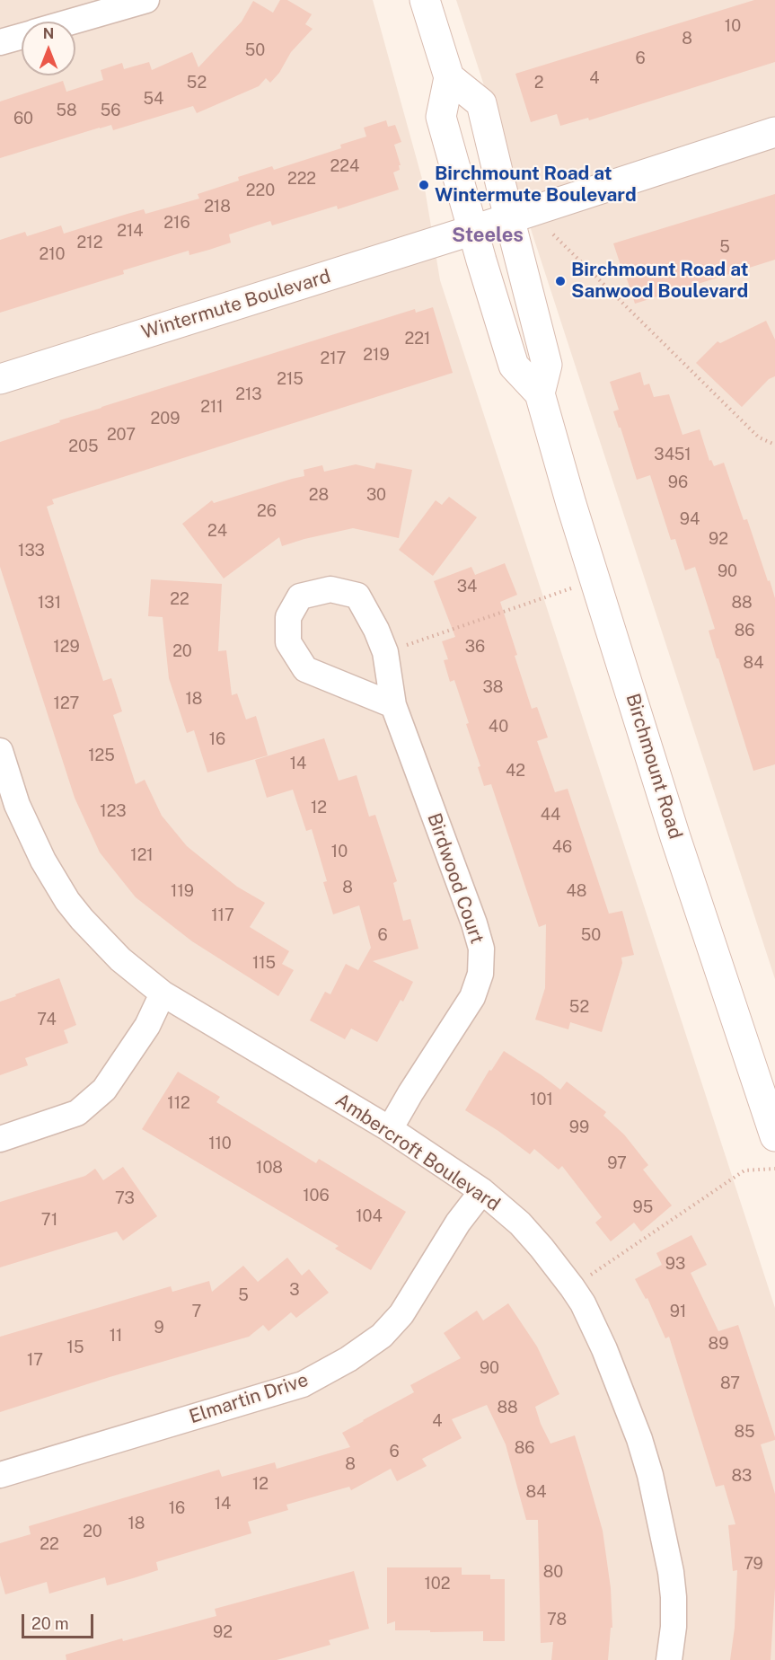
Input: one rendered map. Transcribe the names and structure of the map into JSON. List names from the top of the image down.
{
  "streets": {
    "main road": ["Wintermute Boulevard", "Birchmount Road"],
    "street": ["Birdwood Court", "Ambercroft Boulevard", "Elmartin Drive"]
  },
  "crossings": [
    ["Wintermute Boulevard", "Birchmount Road"],
    ["Birdwood Court", "Ambercroft Boulevard"],
    ["Ambercroft Boulevard", "Elmartin Drive"]
  ],
  "districts": ["Steeles"],
  "places": ["Birchmount Road at Wintermute Boulevard", "Birchmount Road at Sanwood Boulevard"],
  "house_numbers": [
    "10",
    "8",
    "50",
    "6",
    "4",
    "52",
    "2",
    "54",
    "58",
    "56",
    "60",
    "224",
    "222",
    "220",
    "218",
    "216",
    "214",
    "212",
    "5",
    "210",
    "221",
    "219",
    "217",
    "215",
    "213",
    "211",
    "209",
    "207",
    "205",
    "3451",
    "96",
    "28",
    "30",
    "26",
    "94",
    "24",
    "92",
    "133",
    "90",
    "34",
    "22",
    "131",
    "88",
    "86",
    "129",
    "36",
    "20",
    "84",
    "38",
    "18",
    "127",
    "40",
    "16",
    "125",
    "14",
    "42",
    "12",
    "123",
    "44",
    "46",
    "10",
    "121",
    "8",
    "119",
    "48",
    "117",
    "6",
    "50",
    "115",
    "52",
    "74",
    "101",
    "112",
    "99",
    "110",
    "97",
    "108",
    "106",
    "73",
    "95",
    "104",
    "71",
    "93",
    "3",
    "5",
    "7",
    "91",
    "9",
    "11",
    "89",
    "15",
    "17",
    "90",
    "87",
    "88",
    "4",
    "85",
    "86",
    "6",
    "8",
    "83",
    "12",
    "84",
    "14",
    "16",
    "18",
    "20",
    "22",
    "79",
    "80",
    "102",
    "78",
    "92"
  ],
  "scale_bar": "20 m",
  "north": "top"
}
